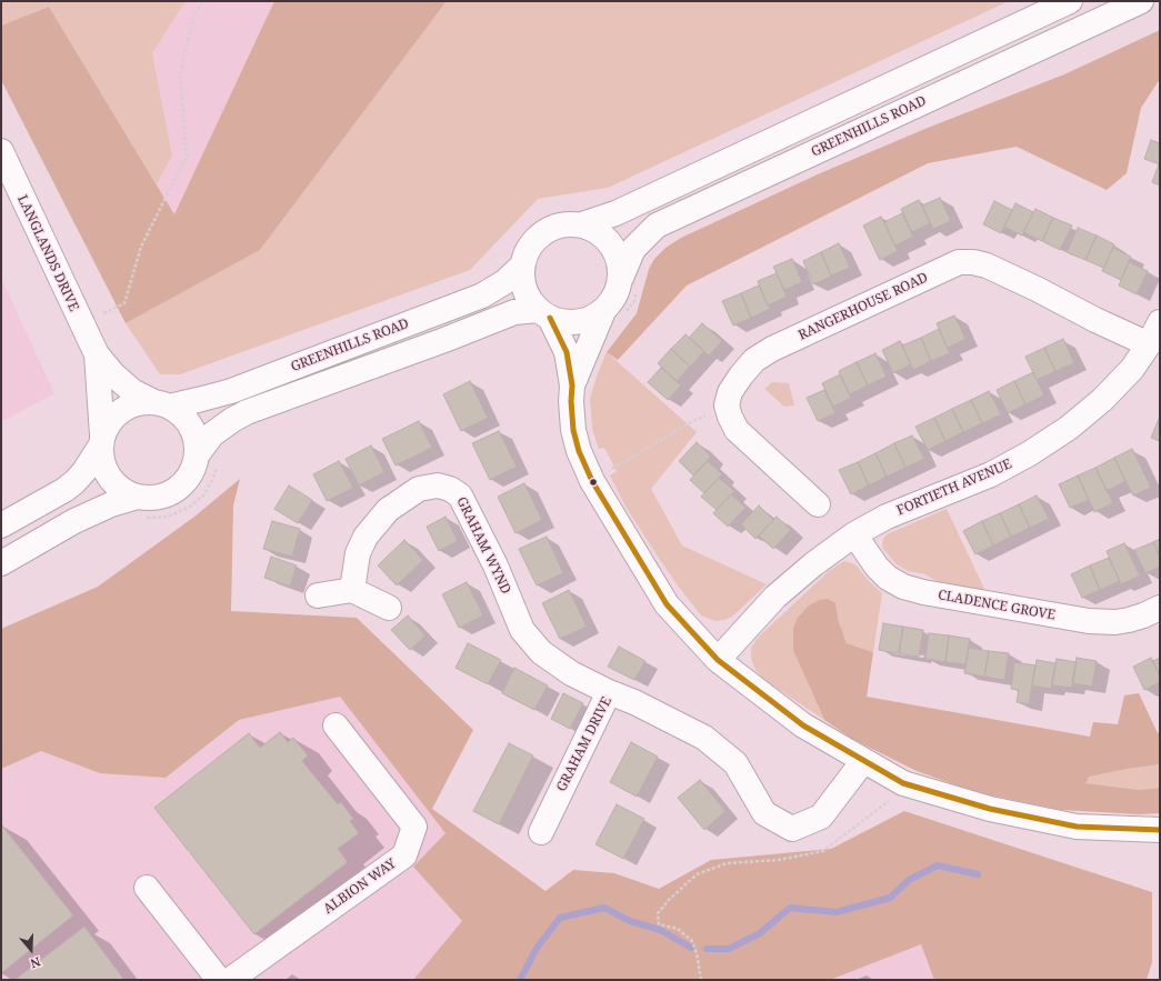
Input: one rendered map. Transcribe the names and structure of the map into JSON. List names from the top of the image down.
{
  "streets": {
    "street": [
      "GREENHILLS ROAD",
      "LANGLANDS DRIVE",
      "RANGERHOUSE ROAD",
      "FORTIETH AVENUE",
      "GRAHAM WYND",
      "CLADENCE GROVE",
      "GRAHAM DRIVE",
      "ALBION WAY"
    ]
  },
  "crossings": [
    ["GREENHILLS ROAD", "LANGLANDS DRIVE"],
    ["RANGERHOUSE ROAD", "FORTIETH AVENUE"],
    ["FORTIETH AVENUE", "CLADENCE GROVE"],
    ["GRAHAM WYND", "GRAHAM DRIVE"]
  ],
  "north": "bottom"
}
